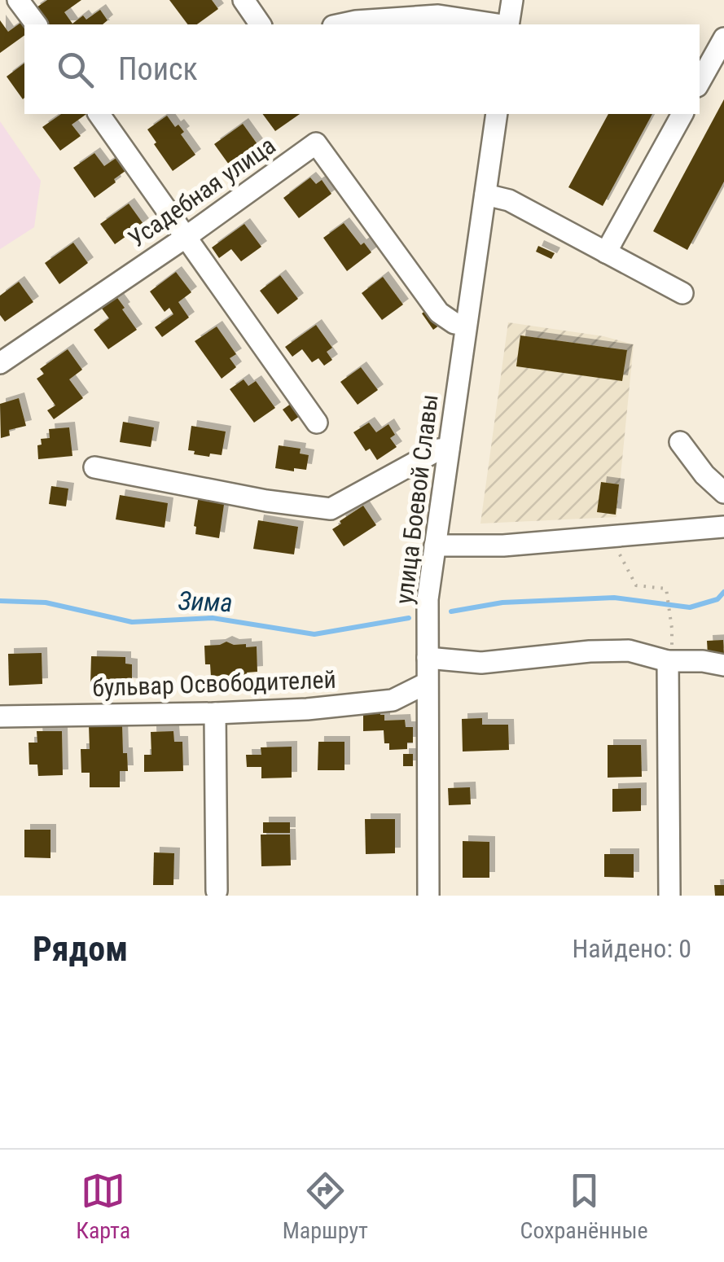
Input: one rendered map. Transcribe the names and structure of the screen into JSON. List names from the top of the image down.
{
  "streets": {
    "street": ["Усадебная улица", "улица Боевой Славы", "бульвар Освободителей"]
  },
  "crossings": [
    ["Усадебная улица", "улица Боевой Славы"],
    ["улица Боевой Славы", "бульвар Освободителей"]
  ],
  "water": ["Зима"],
  "page": {
    "search": "Поиск",
    "heading": ["Рядом", "Найдено: 0"],
    "nav": ["Карта", "Маршрут", "Сохранённые"]
  }
}
